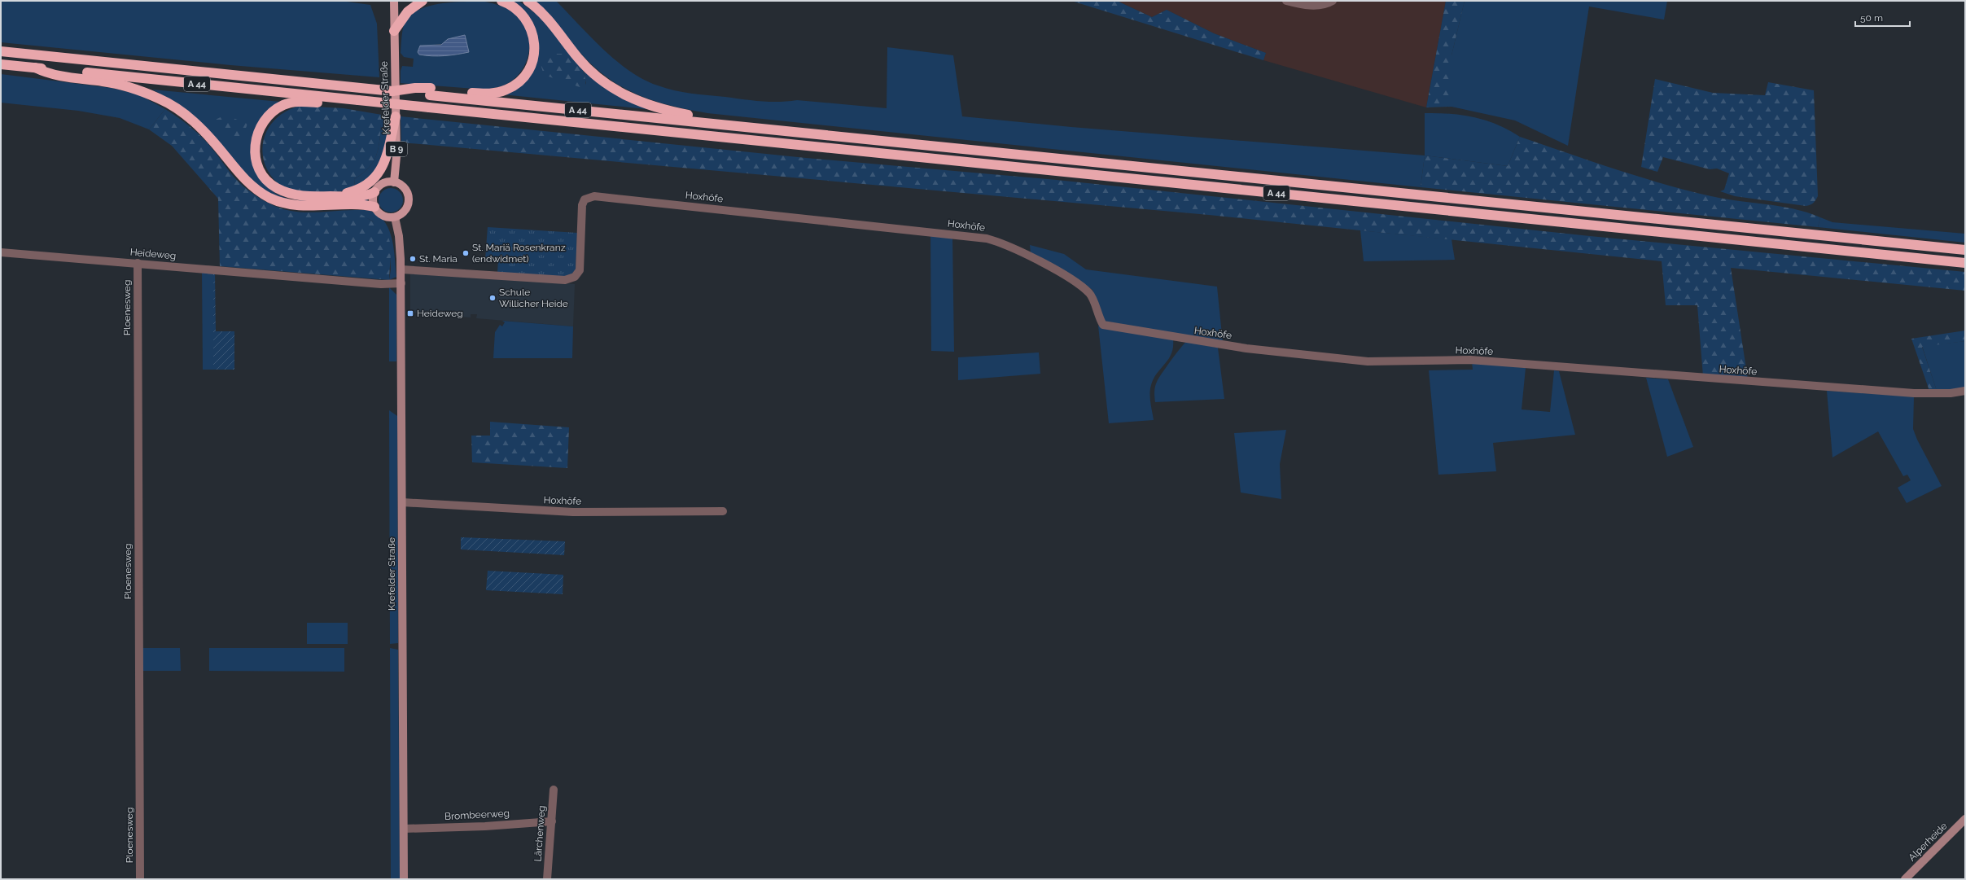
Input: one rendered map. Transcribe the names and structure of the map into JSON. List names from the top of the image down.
{
  "streets": {
    "highway": ["A 44"],
    "main road": ["Krefelder Straße", "B 9", "Alperheide"],
    "street": [
      "Hoxhöfe",
      "Heideweg",
      "Ploenesweg",
      "Brombeerweg",
      "Lärchenweg"
    ]
  },
  "crossings": [
    ["Krefelder Straße", "B 9"],
    ["Krefelder Straße", "Hoxhöfe"],
    ["Krefelder Straße", "Heideweg"],
    ["Krefelder Straße", "Brombeerweg"],
    ["Heideweg", "Ploenesweg"],
    ["Brombeerweg", "Lärchenweg"]
  ],
  "places": {
    "other": ["St. Mariä Rosenkranz (endwidmet)", "St. Maria", "Schule Willicher Heide"],
    "transit": ["Heideweg"]
  },
  "scale_bar": "50 m"
}
